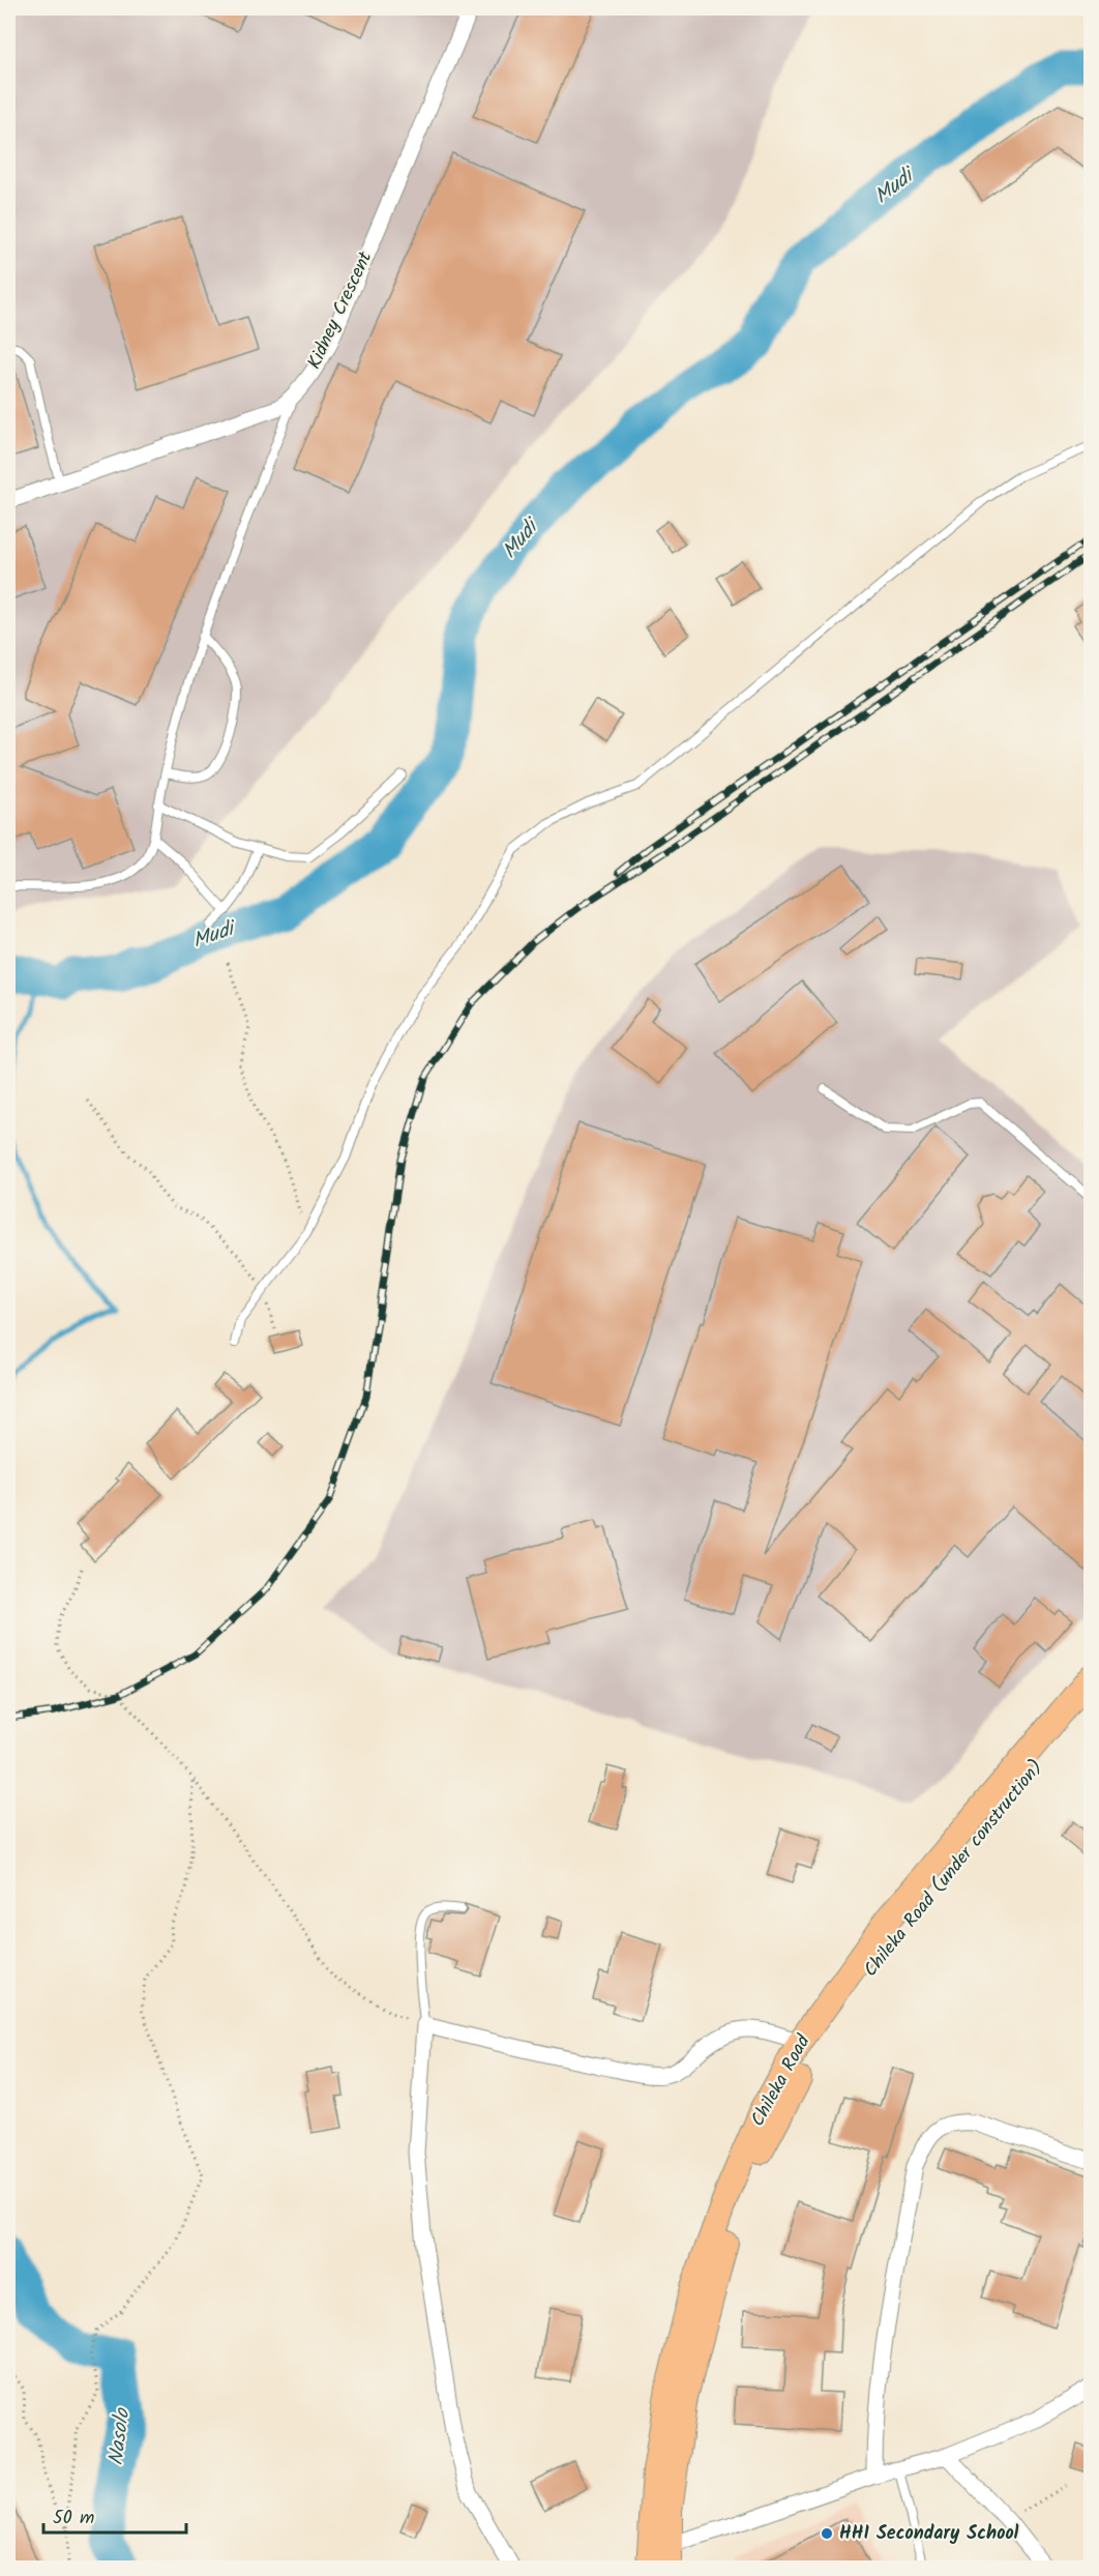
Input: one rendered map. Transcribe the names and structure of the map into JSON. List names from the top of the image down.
{
  "streets": {
    "highway": ["Chileka Road (under construction)", "Chileka Road"],
    "street": ["Kidney Crescent"]
  },
  "crossings": [
    ["Chileka Road (under construction)", "Chileka Road"]
  ],
  "water": ["Mudi", "Nasolo"],
  "places": ["HHI Secondary School"],
  "scale_bar": "50 m"
}
